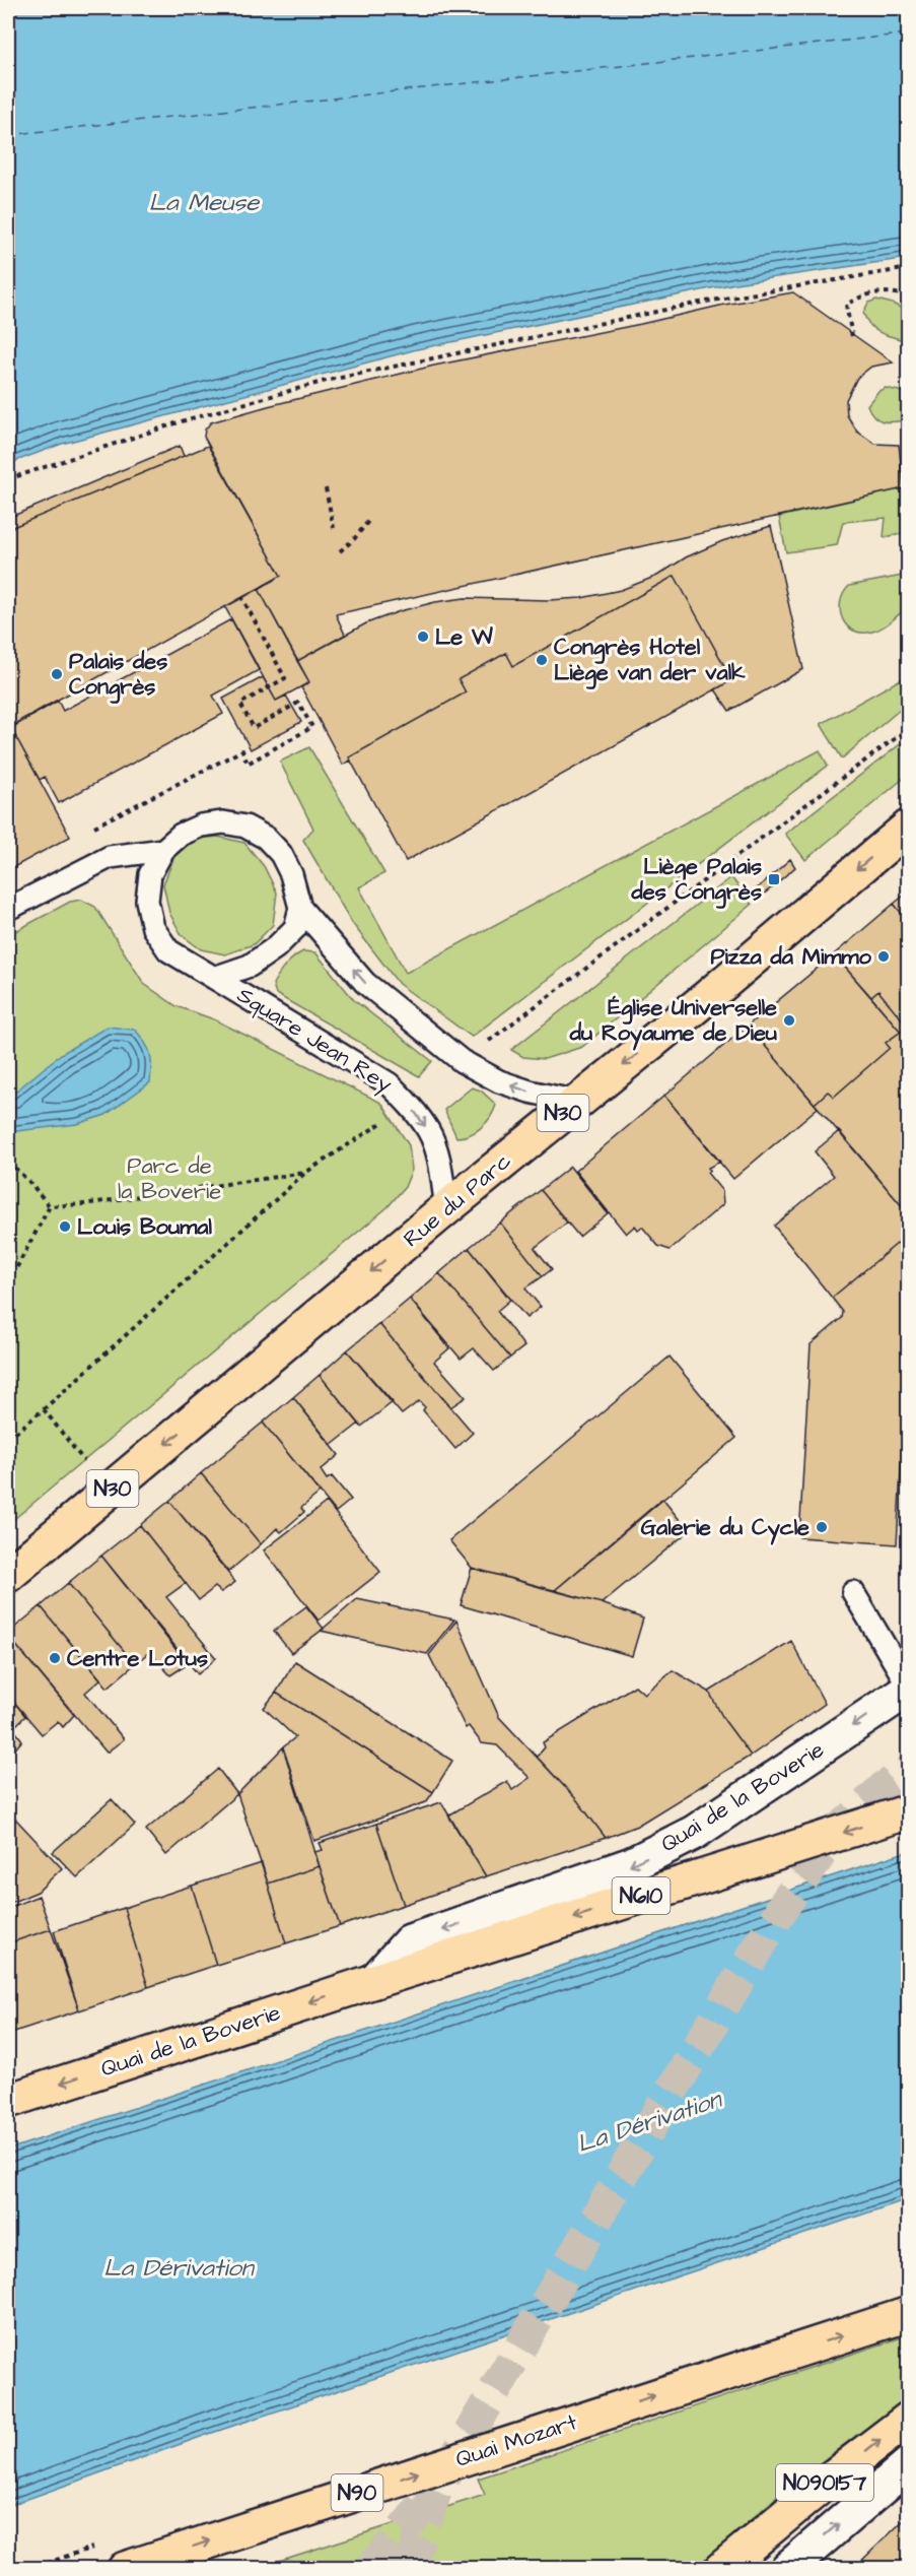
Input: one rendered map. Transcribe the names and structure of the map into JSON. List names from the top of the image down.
{
  "streets": {
    "main road": [
      "N30",
      "Rue du Parc",
      "Quai de la Boverie",
      "N610",
      "Quai Mozart",
      "N090157",
      "N90"
    ],
    "lane": ["Square Jean Rey"]
  },
  "crossings": [
    ["Square Jean Rey", "Rue du Parc"]
  ],
  "one_way": ["Rue du Parc", "Quai de la Boverie", "Quai Mozart"],
  "water": ["La Meuse", "La Dérivation"],
  "parks": ["Parc de la Boverie"],
  "places": {
    "other": [
      "Le W",
      "Congrès Hotel Liège van der valk",
      "Palais des Congrès",
      "Pizza da Mimmo",
      "Église Universelle du Royaume de Dieu",
      "Louis Boumal",
      "Galerie du Cycle",
      "Centre Lotus"
    ],
    "transit": ["Liège Palais des Congrès"]
  }
}
